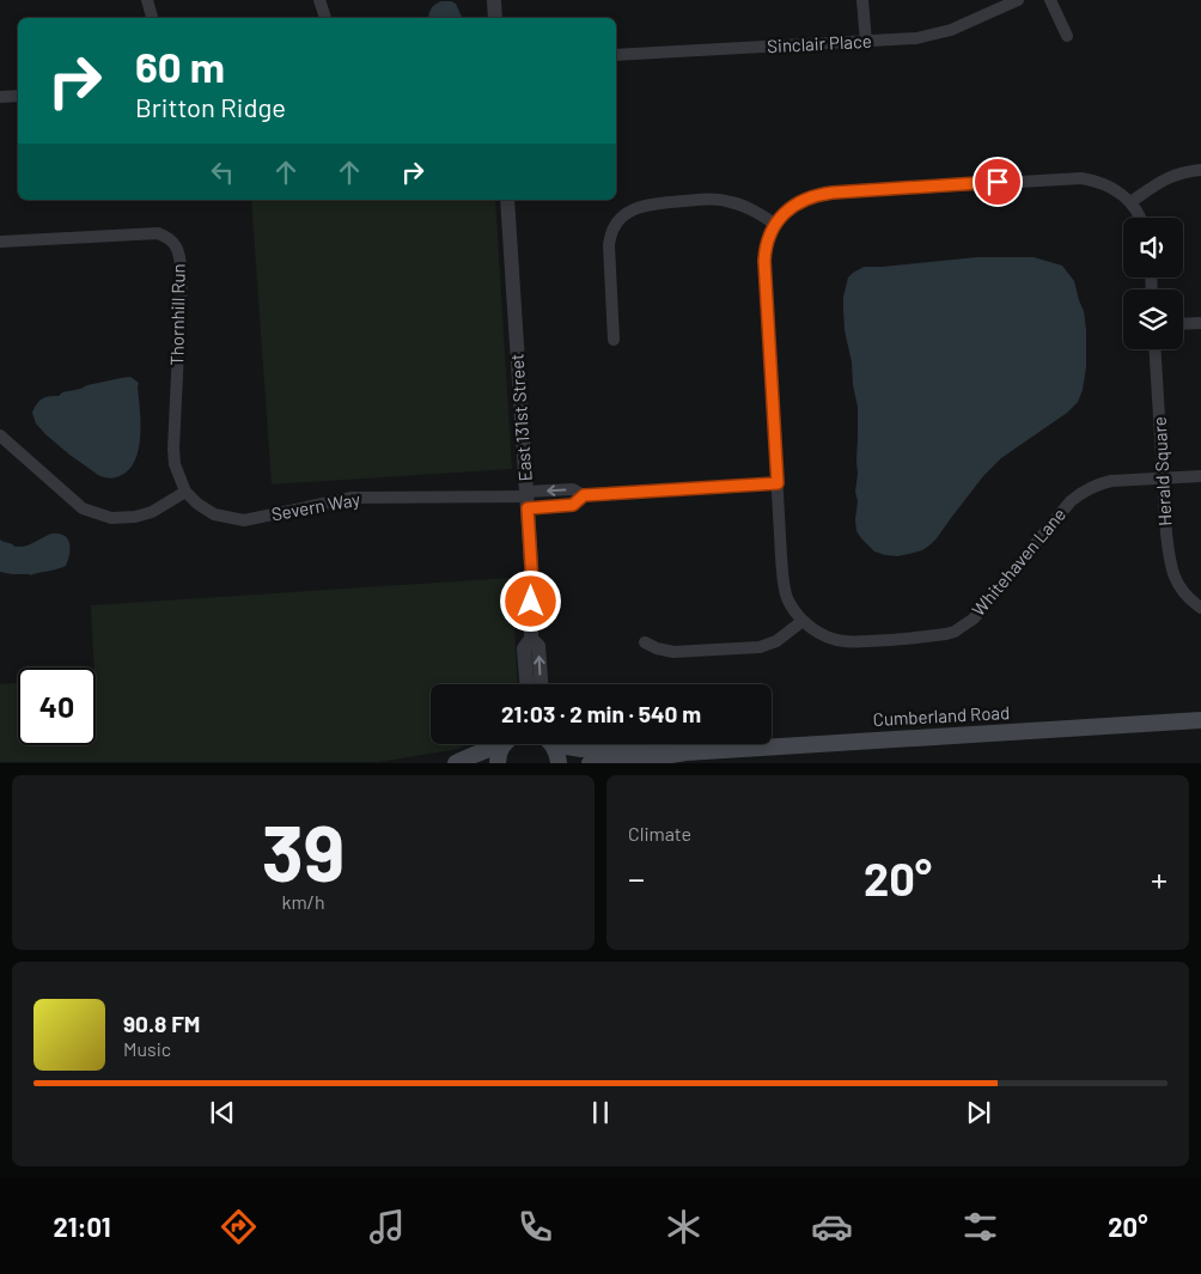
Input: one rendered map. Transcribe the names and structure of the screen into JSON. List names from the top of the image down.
{
  "streets": {
    "main road": ["Cumberland Road"],
    "street": [
      "Sinclair Place",
      "Thornhill Run",
      "East 131st Street",
      "Herald Square",
      "Severn Way",
      "Whitehaven Lane"
    ]
  },
  "crossings": [
    ["Thornhill Run", "Severn Way"],
    ["East 131st Street", "Severn Way"],
    ["Herald Square", "Whitehaven Lane"],
    ["Severn Way", "Whitehaven Lane"]
  ],
  "page": {
    "turn": ["60 m", "Britton Ridge"],
    "limit": "40",
    "trip": "21:03 · 2 min · 540 m",
    "tile": [
      ["39", "km/h"],
      "Climate"
    ],
    "heat": ["−", "20°", "+"],
    "song": ["90.8 FM", "Music"],
    "tabs": ["21:01", "20°"]
  }
}
